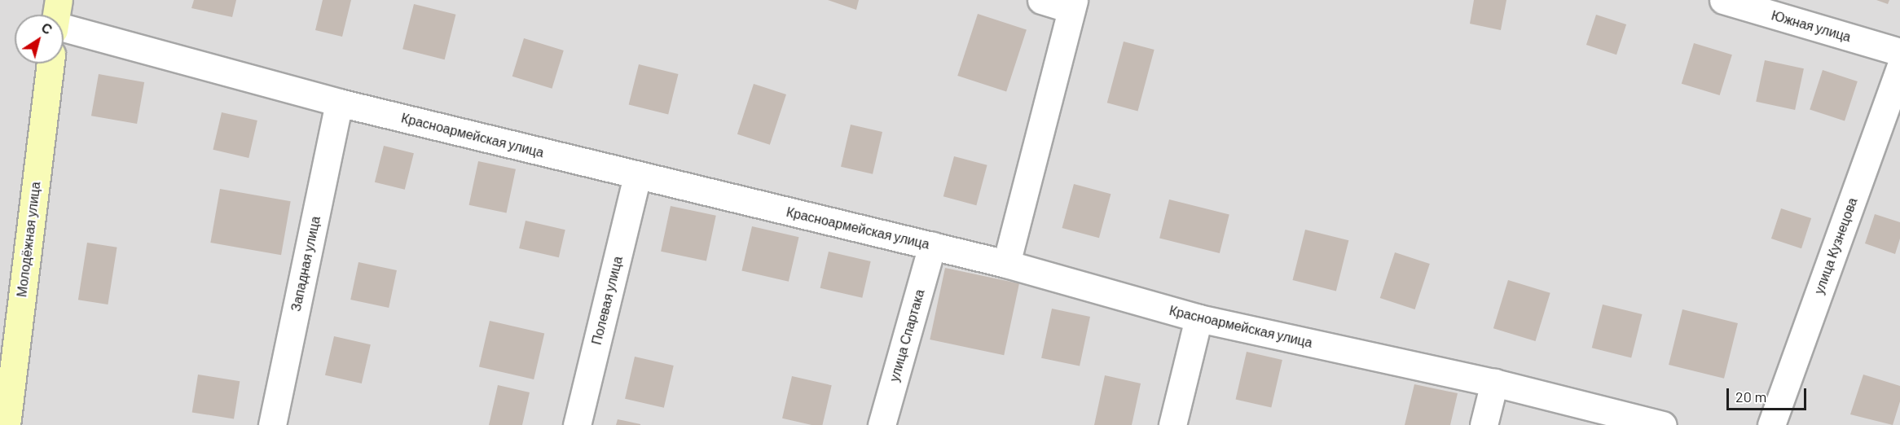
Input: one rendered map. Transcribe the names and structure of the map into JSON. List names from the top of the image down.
{
  "streets": {
    "street": [
      "Южная улица",
      "Красноармейская улица",
      "Молодёжная улица",
      "улица Кузнецова",
      "Западная улица",
      "Полевая улица",
      "улица Спартака"
    ]
  },
  "crossings": [
    ["Красноармейская улица", "Западная улица"],
    ["Красноармейская улица", "Полевая улица"],
    ["Красноармейская улица", "улица Спартака"]
  ],
  "scale_bar": "20 m",
  "north": "top right"
}
